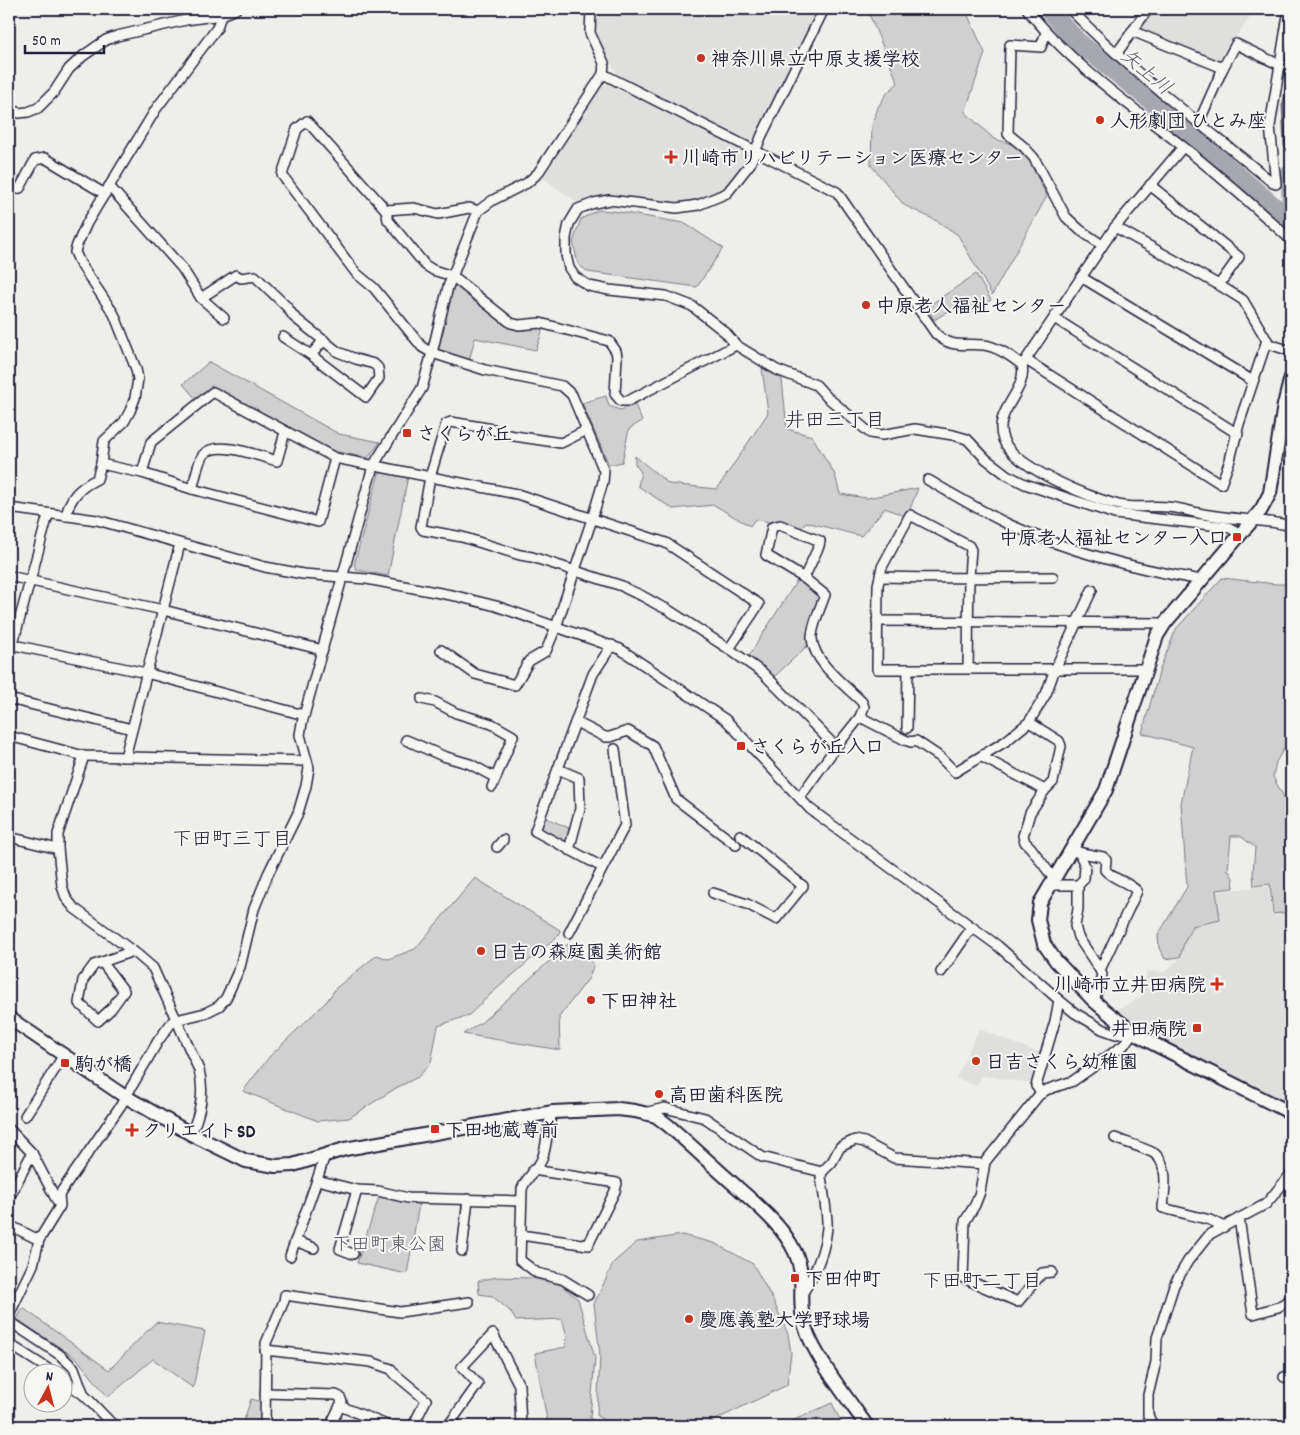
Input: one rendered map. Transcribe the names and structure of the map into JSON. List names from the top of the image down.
{
  "districts": ["井田三丁目", "下田町三丁目", "下田町二丁目"],
  "water": ["矢上川"],
  "parks": ["下田町東公園"],
  "places": {
    "other": [
      "神奈川県立中原支援学校",
      "人形劇団 ひとみ座",
      "中原老人福祉センター",
      "日吉の森庭園美術館",
      "下田神社",
      "日吉さくら幼稚園",
      "高田歯科医院",
      "慶應義塾大学野球場"
    ],
    "health": ["川崎市リハビリテーション医療センター", "川崎市立井田病院", "クリエイトSD"],
    "transit": [
      "さくらが丘",
      "中原老人福祉センター入口",
      "さくらが丘入口",
      "井田病院",
      "駒が橋",
      "下田地蔵尊前",
      "下田仲町"
    ]
  },
  "scale_bar": "50 m",
  "north": "top"
}
